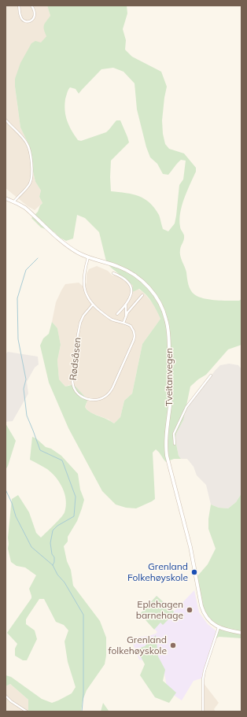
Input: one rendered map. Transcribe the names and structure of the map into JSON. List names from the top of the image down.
{
  "streets": {
    "main road": ["Tveitanvegen"],
    "street": ["Rødsåsen"]
  },
  "crossings": [
    ["Rødsåsen", "Tveitanvegen"]
  ],
  "places": ["Grenland Folkehøyskole", "Eplehagen barnehage", "Grenland folkehøyskole"]
}
